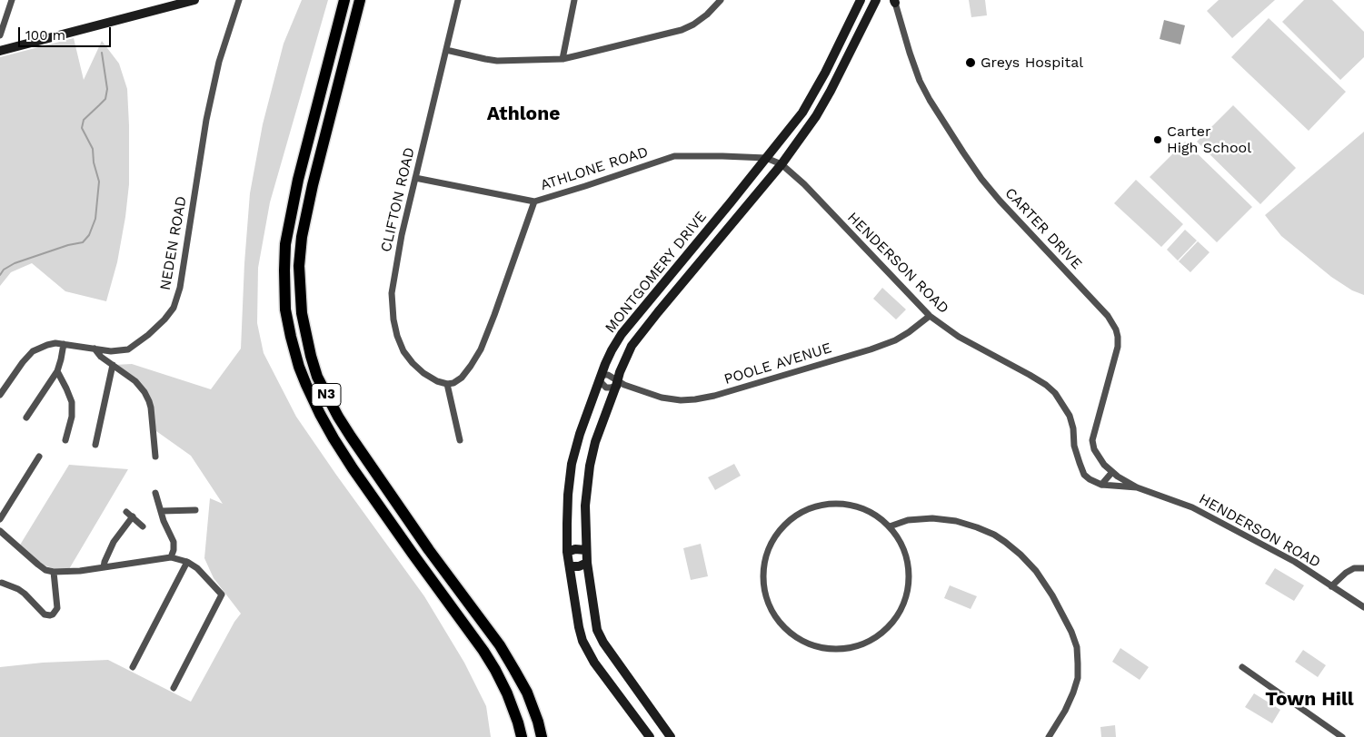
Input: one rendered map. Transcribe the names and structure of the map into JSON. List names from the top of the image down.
{
  "streets": {
    "highway": ["N3"],
    "street": [
      "ATHLONE ROAD",
      "CLIFTON ROAD",
      "CARTER DRIVE",
      "NEDEN ROAD",
      "HENDERSON ROAD",
      "MONTGOMERY DRIVE",
      "POOLE AVENUE"
    ]
  },
  "crossings": [
    ["ATHLONE ROAD", "CLIFTON ROAD"],
    ["ATHLONE ROAD", "HENDERSON ROAD"],
    ["ATHLONE ROAD", "MONTGOMERY DRIVE"],
    ["CARTER DRIVE", "HENDERSON ROAD"],
    ["HENDERSON ROAD", "MONTGOMERY DRIVE"],
    ["HENDERSON ROAD", "POOLE AVENUE"],
    ["MONTGOMERY DRIVE", "POOLE AVENUE"]
  ],
  "districts": ["Athlone", "Town Hill"],
  "places": ["Greys Hospital", "Carter High School"],
  "scale_bar": "100 m"
}
